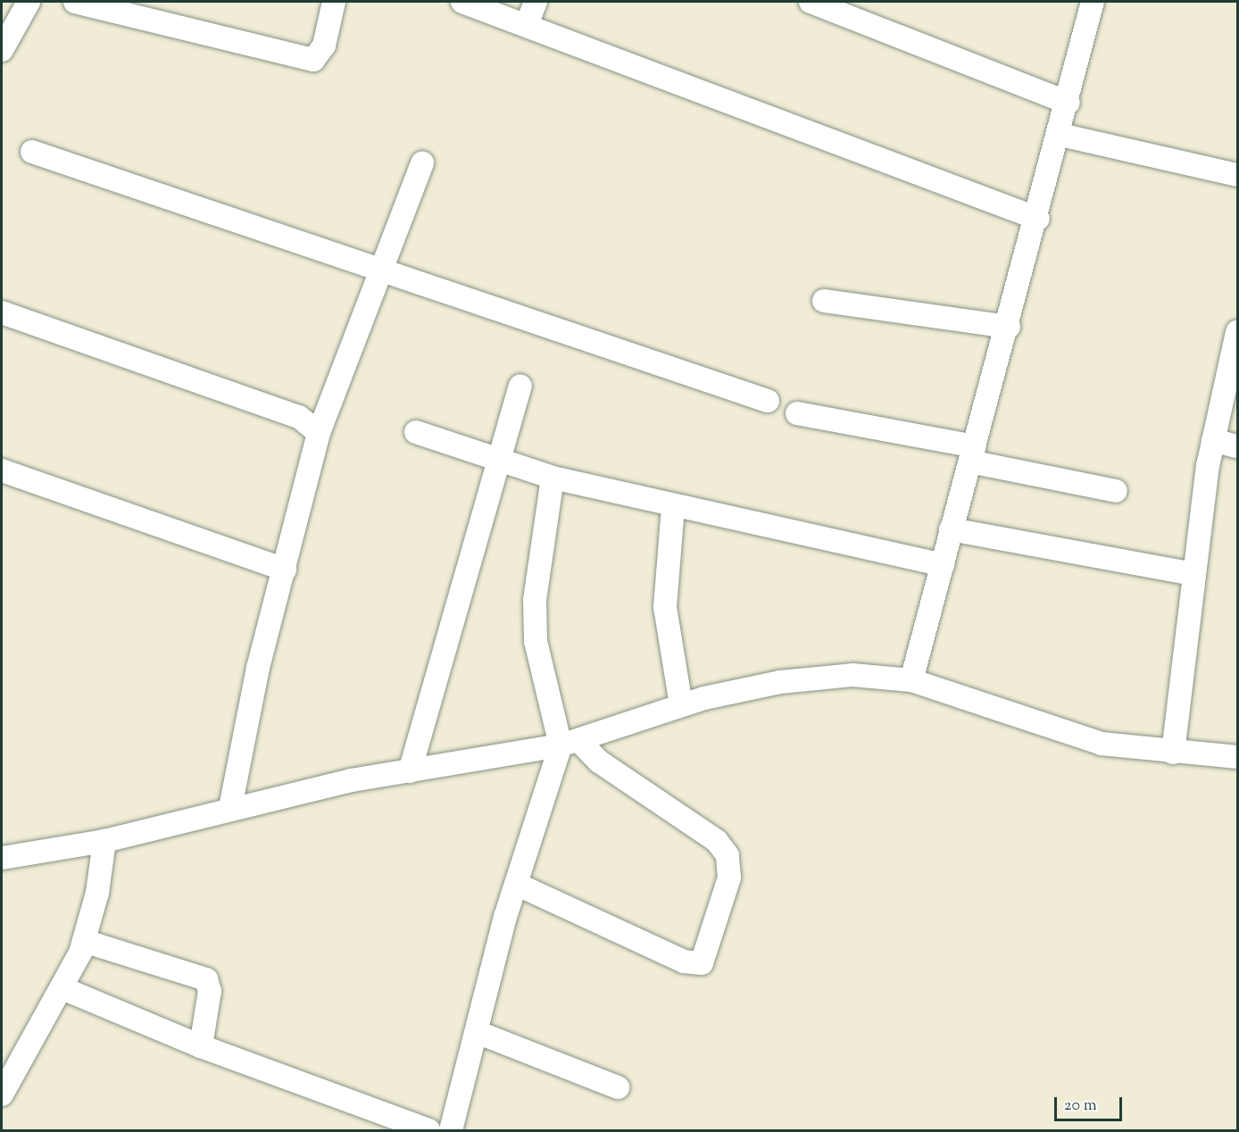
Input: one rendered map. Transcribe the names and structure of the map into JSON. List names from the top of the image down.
{
  "scale_bar": "20 m"
}
